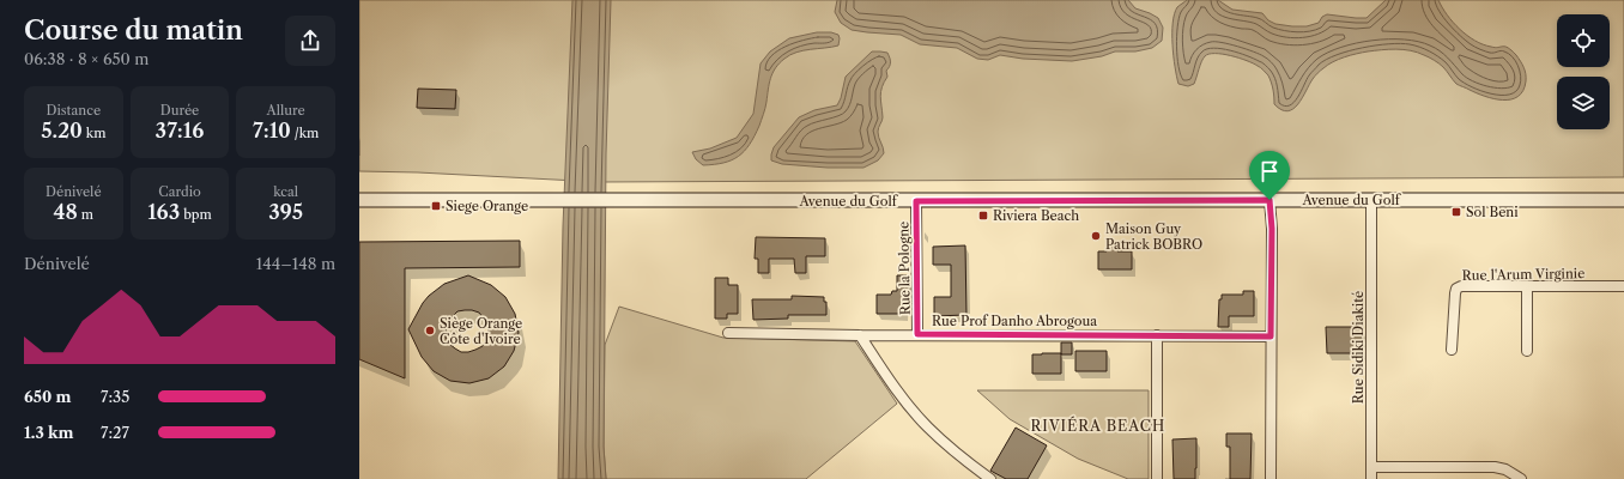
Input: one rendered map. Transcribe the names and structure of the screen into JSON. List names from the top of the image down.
{
  "streets": {
    "main road": ["Avenue du Golf"],
    "street": [
      "Rue la Pologne",
      "Rue l'Arum Virginie",
      "Rue Prof Danho Abrogoua",
      "Rue Sidiki Diakité"
    ]
  },
  "crossings": [
    ["Avenue du Golf", "Rue la Pologne"],
    ["Avenue du Golf", "Rue Sidiki Diakité"],
    ["Rue la Pologne", "Rue Prof Danho Abrogoua"]
  ],
  "districts": ["RIVIÉRA BEACH"],
  "places": {
    "transit": ["Siege Orange", "Sol Beni", "Riviera Beach"],
    "other": ["Maison Guy Patrick BOBRO", "Siège Orange Côte d'Ivoire"]
  },
  "page": {
    "heading": ["Course du matin", "06:38 · 8 × 650 m"],
    "stats": [
      ["Distance", "5.20 km"],
      ["Durée", "37:16"],
      ["Allure", "7:10 /km"],
      ["Dénivelé", "48 m"],
      ["Cardio", "163 bpm"],
      ["kcal", "395"]
    ],
    "chart": ["Dénivelé", "144–148 m"],
    "list": [
      {
        "name": "650 m",
        "note": "7:35"
      },
      {
        "name": "1.3 km",
        "note": "7:27"
      }
    ]
  }
}
